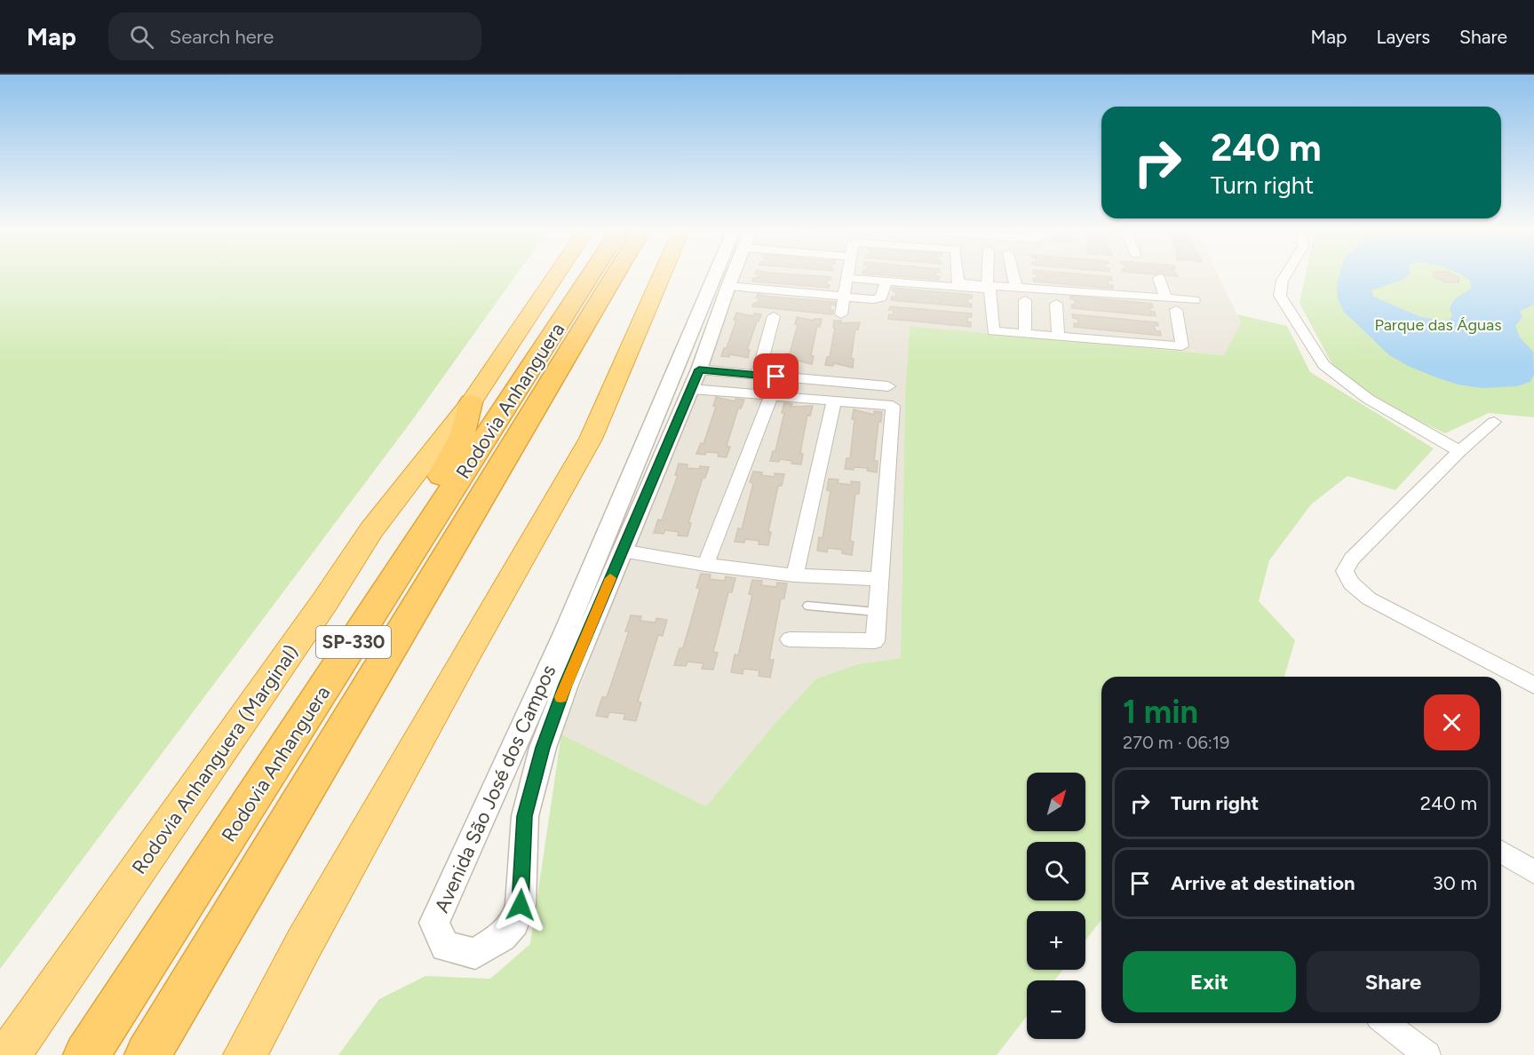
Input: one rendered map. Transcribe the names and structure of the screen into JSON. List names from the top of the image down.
{
  "streets": {
    "highway": ["Rodovia Anhanguera", "SP-330", "Rodovia Anhanguera (Marginal)"],
    "street": ["Avenida São José dos Campos"]
  },
  "parks": ["Parque das Águas"],
  "north": "top right",
  "page": {
    "header": "Map",
    "search": "Search here",
    "nav": ["Map", "Layers", "Share"],
    "turn": ["240 m", "Turn right"],
    "heading": ["1 min", "270 m · 06:19"],
    "list": [
      {
        "name": "Turn right",
        "value": "240 m"
      },
      {
        "name": "Arrive at destination",
        "value": "30 m"
      }
    ],
    "map_buttons": ["+", "−"],
    "buttons": ["Exit", "Share"]
  }
}
